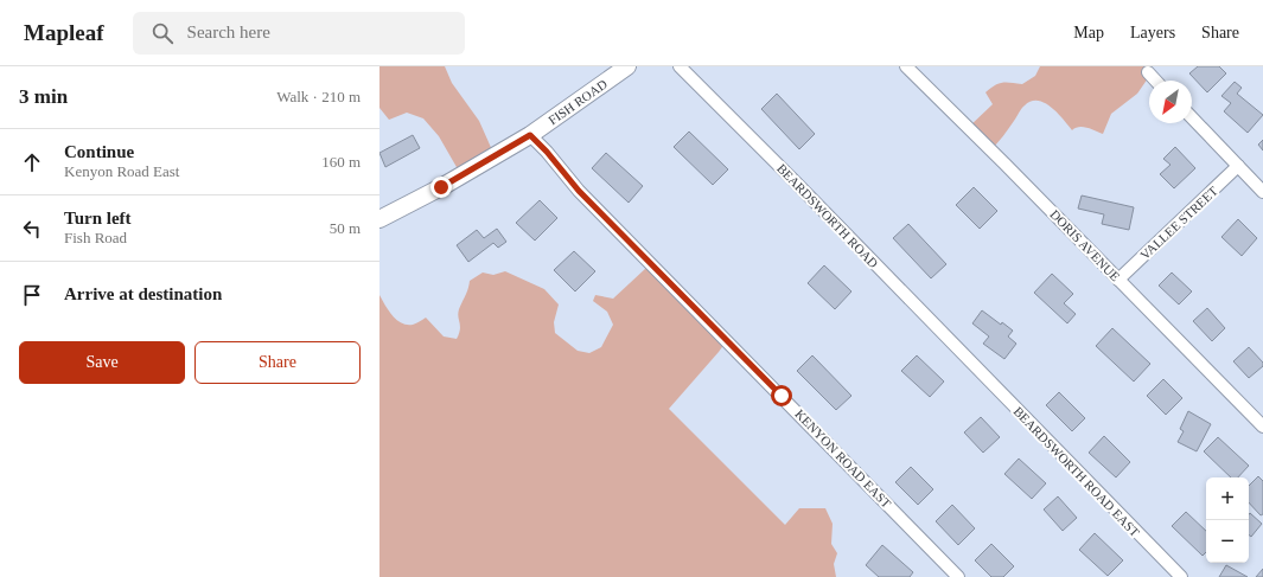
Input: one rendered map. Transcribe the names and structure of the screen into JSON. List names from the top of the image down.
{
  "streets": {
    "main road": ["FISH ROAD"],
    "street": [
      "BEARDSWORTH ROAD",
      "VALLEE STREET",
      "DORIS AVENUE",
      "KENYON ROAD EAST",
      "BEARDSWORTH ROAD EAST"
    ]
  },
  "crossings": [
    ["FISH ROAD", "KENYON ROAD EAST"],
    ["BEARDSWORTH ROAD", "BEARDSWORTH ROAD EAST"],
    ["VALLEE STREET", "DORIS AVENUE"]
  ],
  "north": "bottom left",
  "page": {
    "header": "Mapleaf",
    "search": "Search here",
    "nav": ["Map", "Layers", "Share"],
    "heading": ["3 min", "Walk · 210 m"],
    "list": [
      ["Continue", "Kenyon Road East", "160 m"],
      ["Turn left", "Fish Road", "50 m"],
      "Arrive at destination"
    ],
    "buttons": ["Save", "Share"],
    "map_buttons": ["+", "−"]
  }
}
